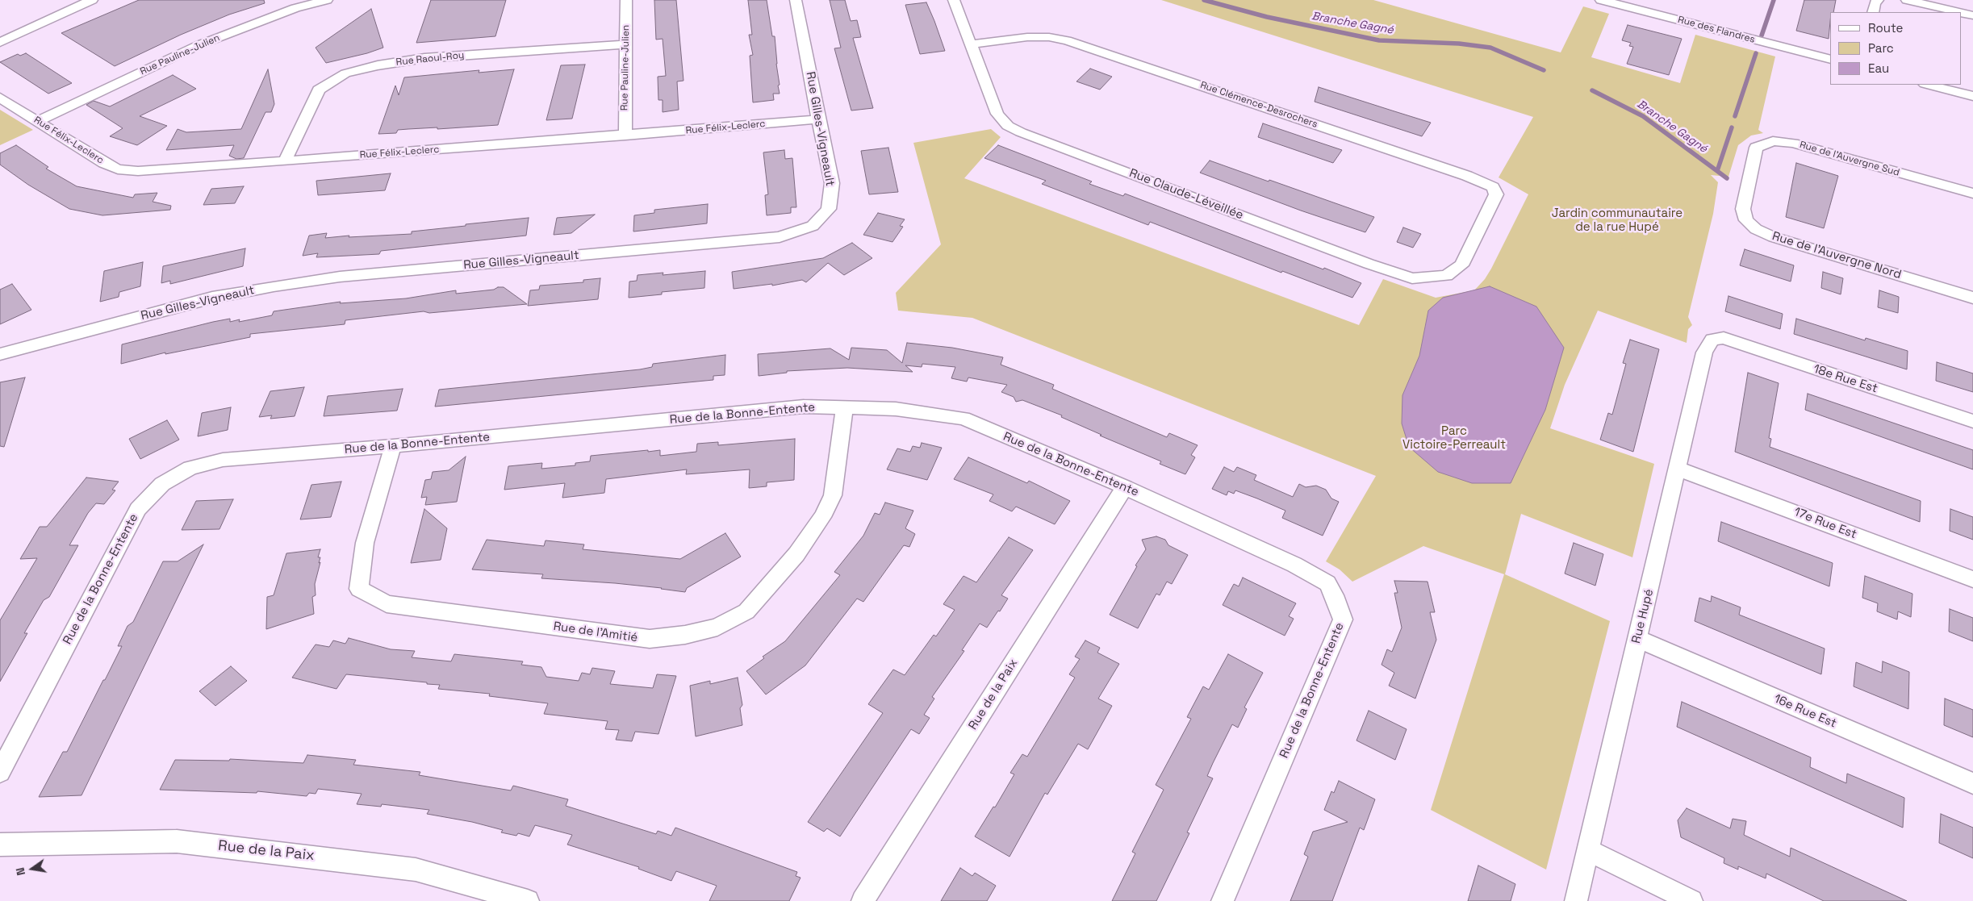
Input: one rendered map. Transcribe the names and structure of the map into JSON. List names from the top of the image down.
{
  "streets": {
    "street": [
      "Rue des Flandres",
      "Rue Pauline-Julien",
      "Rue Raoul-Roy",
      "Rue Clémence-Desrochers",
      "Rue Félix-Leclerc",
      "Rue Gilles-Vigneault",
      "Rue de l'Auvergne Sud",
      "Rue Claude-Léveillée",
      "Rue de l'Auvergne Nord",
      "18e Rue Est",
      "Rue de la Bonne-Entente",
      "17e Rue Est",
      "Rue Hupé",
      "Rue de l'Amitié",
      "Rue de la Paix",
      "16e Rue Est"
    ]
  },
  "crossings": [
    ["Rue Pauline-Julien", "Rue Raoul-Roy"],
    ["Rue Pauline-Julien", "Rue Félix-Leclerc"],
    ["Rue Raoul-Roy", "Rue Félix-Leclerc"],
    ["Rue Clémence-Desrochers", "Rue Claude-Léveillée"],
    ["Rue Félix-Leclerc", "Rue Gilles-Vigneault"],
    ["Rue de l'Auvergne Sud", "Rue de l'Auvergne Nord"],
    ["18e Rue Est", "Rue Hupé"],
    ["Rue de la Bonne-Entente", "Rue de l'Amitié"],
    ["Rue de la Bonne-Entente", "Rue de la Paix"],
    ["17e Rue Est", "Rue Hupé"],
    ["Rue Hupé", "16e Rue Est"]
  ],
  "water": ["Branche Gagné"],
  "parks": ["Jardin communautaire de la rue Hupé", "Parc Victoire-Perreault"],
  "legend": ["Route", "Parc", "Eau"],
  "north": "left"
}
